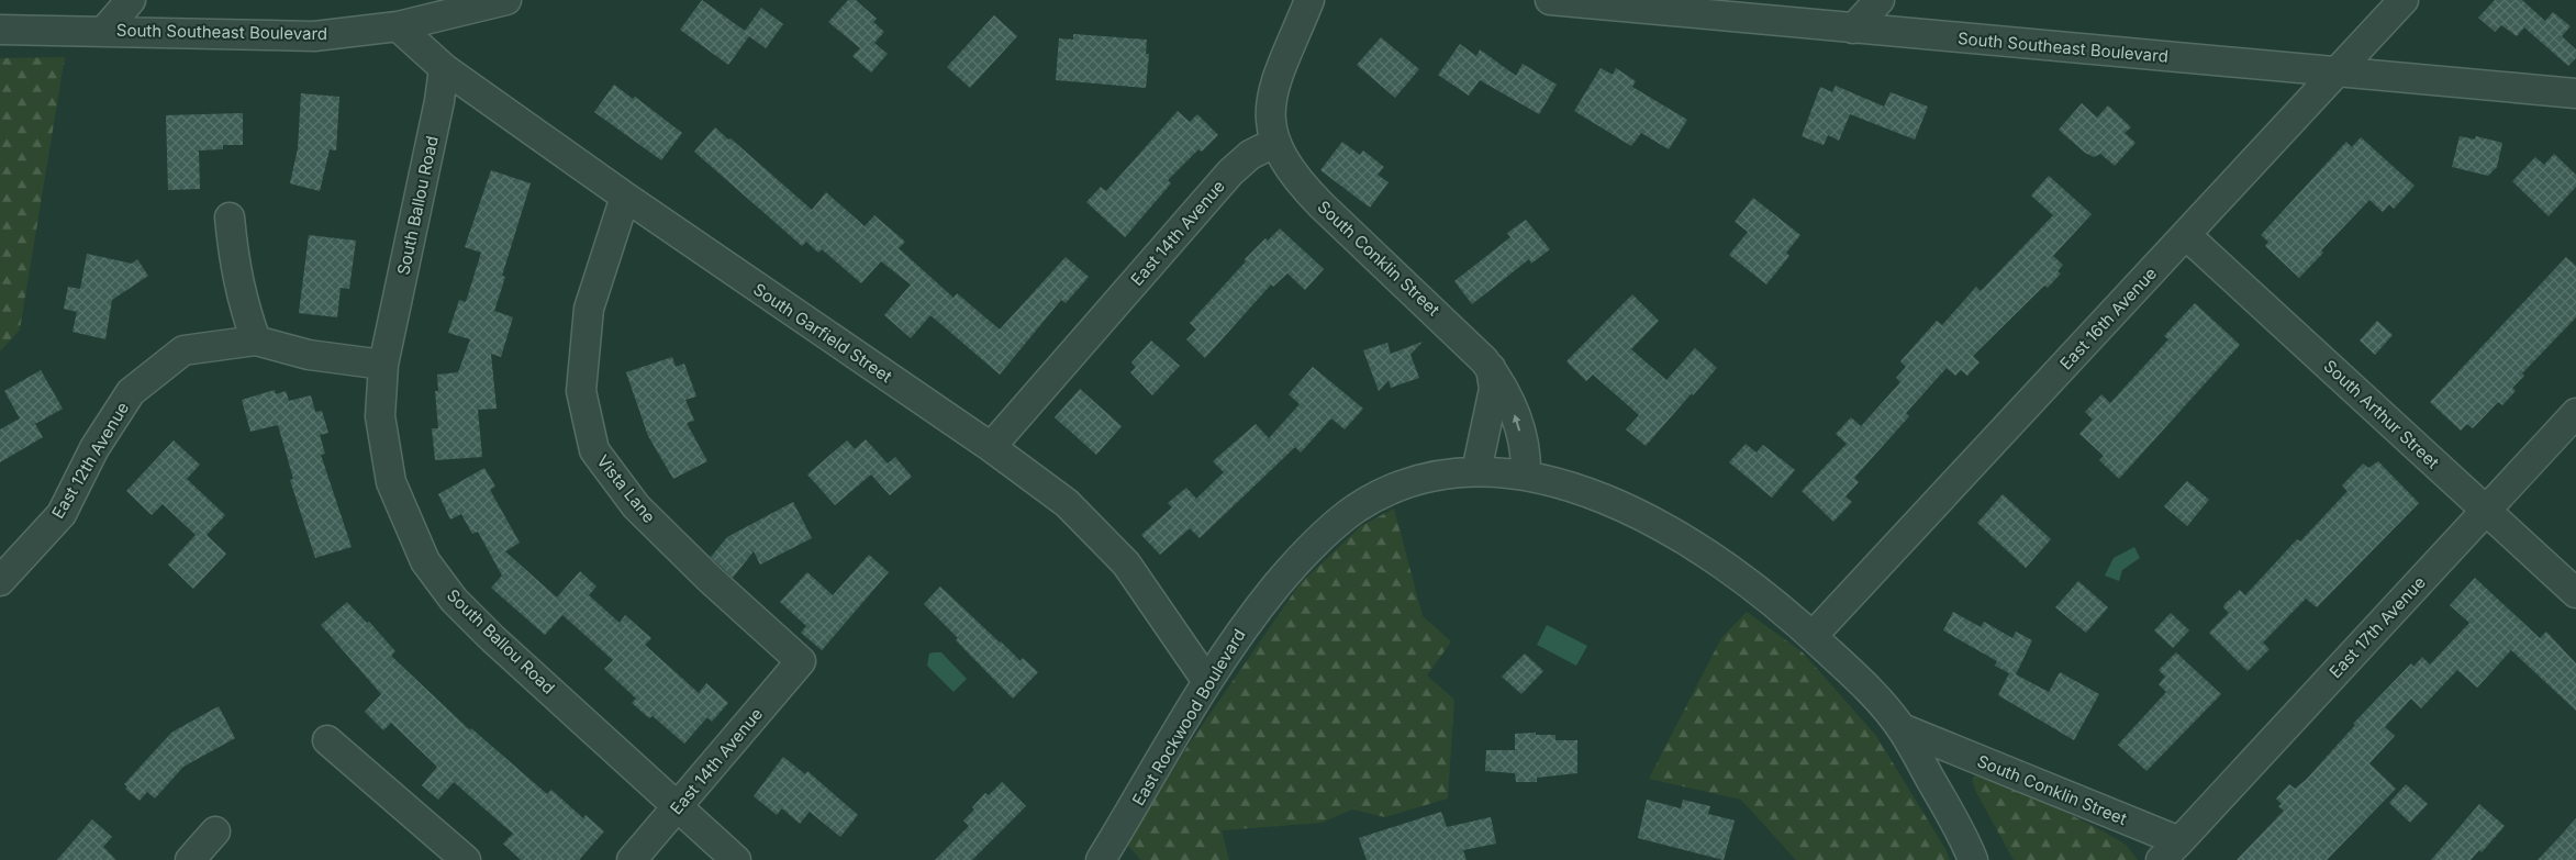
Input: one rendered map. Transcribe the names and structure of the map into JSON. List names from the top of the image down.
{
  "streets": {
    "street": [
      "South Southeast Boulevard",
      "South Ballou Road",
      "East 14th Avenue",
      "South Conklin Street",
      "East 16th Avenue",
      "South Garfield Street",
      "South Arthur Street",
      "East 12th Avenue",
      "Vista Lane",
      "East 17th Avenue",
      "East Rockwood Boulevard"
    ]
  },
  "crossings": [
    ["South Southeast Boulevard", "East 16th Avenue"],
    ["South Southeast Boulevard", "South Garfield Street"],
    ["South Ballou Road", "East 14th Avenue"],
    ["South Ballou Road", "South Garfield Street"],
    ["South Ballou Road", "East 12th Avenue"],
    ["East 14th Avenue", "South Conklin Street"],
    ["East 14th Avenue", "South Garfield Street"],
    ["East 14th Avenue", "Vista Lane"],
    ["South Conklin Street", "East 17th Avenue"],
    ["South Conklin Street", "East Rockwood Boulevard"],
    ["East 16th Avenue", "South Arthur Street"],
    ["East 16th Avenue", "East Rockwood Boulevard"],
    ["South Garfield Street", "Vista Lane"],
    ["South Garfield Street", "East Rockwood Boulevard"],
    ["South Arthur Street", "East 17th Avenue"]
  ]
}
